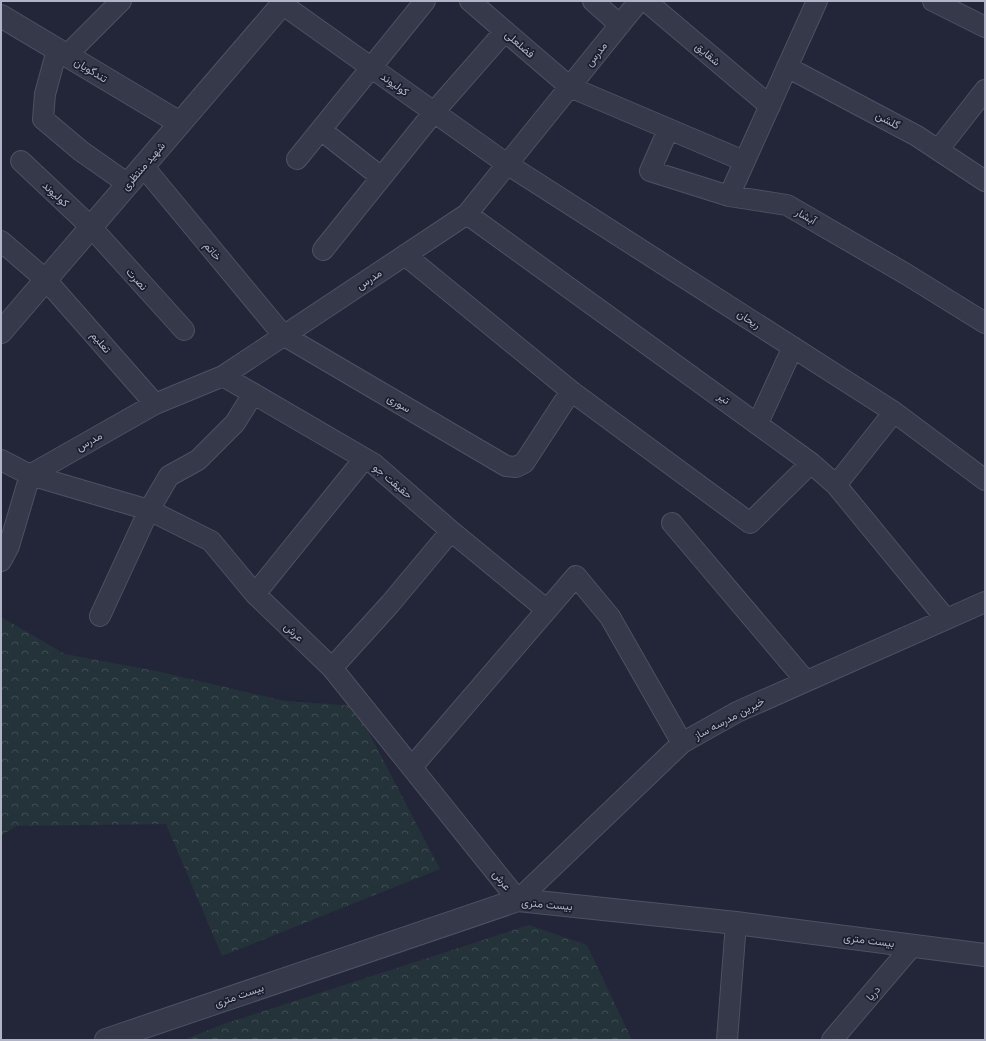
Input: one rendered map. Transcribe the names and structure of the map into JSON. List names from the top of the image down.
{
  "streets": {
    "street": [
      "فضلعلی",
      "مدرس",
      "شقایق",
      "تندگویان",
      "کولیوند",
      "گلشن",
      "شهید منتظری",
      "آبشار",
      "خاتم",
      "نصرت",
      "ریحان",
      "تعلیم",
      "تیر",
      "سوری",
      "حقیقت جو",
      "عرش",
      "خیرین مدرسه ساز",
      "بیست متری",
      "دریا"
    ]
  },
  "crossings": [
    ["فضلعلی", "مدرس"],
    ["فضلعلی", "آبشار"],
    ["مدرس", "کولیوند"],
    ["مدرس", "خاتم"],
    ["مدرس", "ریحان"],
    ["مدرس", "تعلیم"],
    ["مدرس", "تیر"],
    ["مدرس", "سوری"],
    ["مدرس", "حقیقت جو"],
    ["مدرس", "عرش"],
    ["تندگویان", "شهید منتظری"],
    ["کولیوند", "شهید منتظری"],
    ["کولیوند", "نصرت"],
    ["کولیوند", "ریحان"],
    ["شهید منتظری", "خاتم"],
    ["شهید منتظری", "نصرت"],
    ["شهید منتظری", "تعلیم"],
    ["خاتم", "سوری"],
    ["تیر", "خیرین مدرسه ساز"],
    ["عرش", "خیرین مدرسه ساز"],
    ["عرش", "بیست متری"],
    ["خیرین مدرسه ساز", "بیست متری"],
    ["بیست متری", "دریا"]
  ]
}
